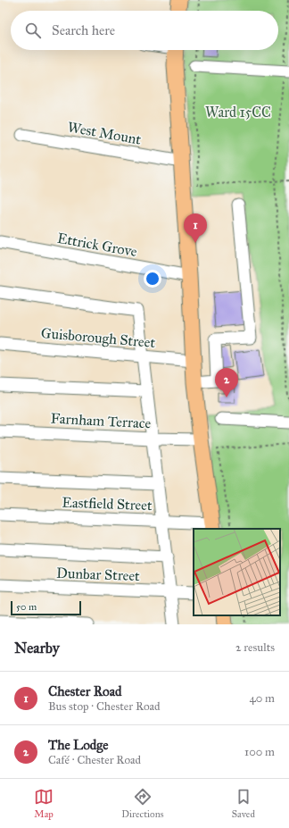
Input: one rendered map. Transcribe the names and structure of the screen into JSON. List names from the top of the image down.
{
  "streets": {
    "street": [
      "West Mount",
      "Ettrick Grove",
      "Guisborough Street",
      "Farnham Terrace",
      "Eastfield Street",
      "Dunbar Street"
    ]
  },
  "parks": ["Ward 15CC"],
  "scale_bar": "50 m",
  "page": {
    "search": "Search here",
    "pins": ["1", "2"],
    "scale": "50 m",
    "heading": ["Nearby", "2 results"],
    "list": [
      {
        "mark": "1",
        "name": "Chester Road",
        "note": "Bus stop · Chester Road",
        "value": "40 m"
      },
      {
        "mark": "2",
        "name": "The Lodge",
        "note": "Café · Chester Road",
        "value": "100 m"
      }
    ],
    "nav": ["Map", "Directions", "Saved"]
  }
}
